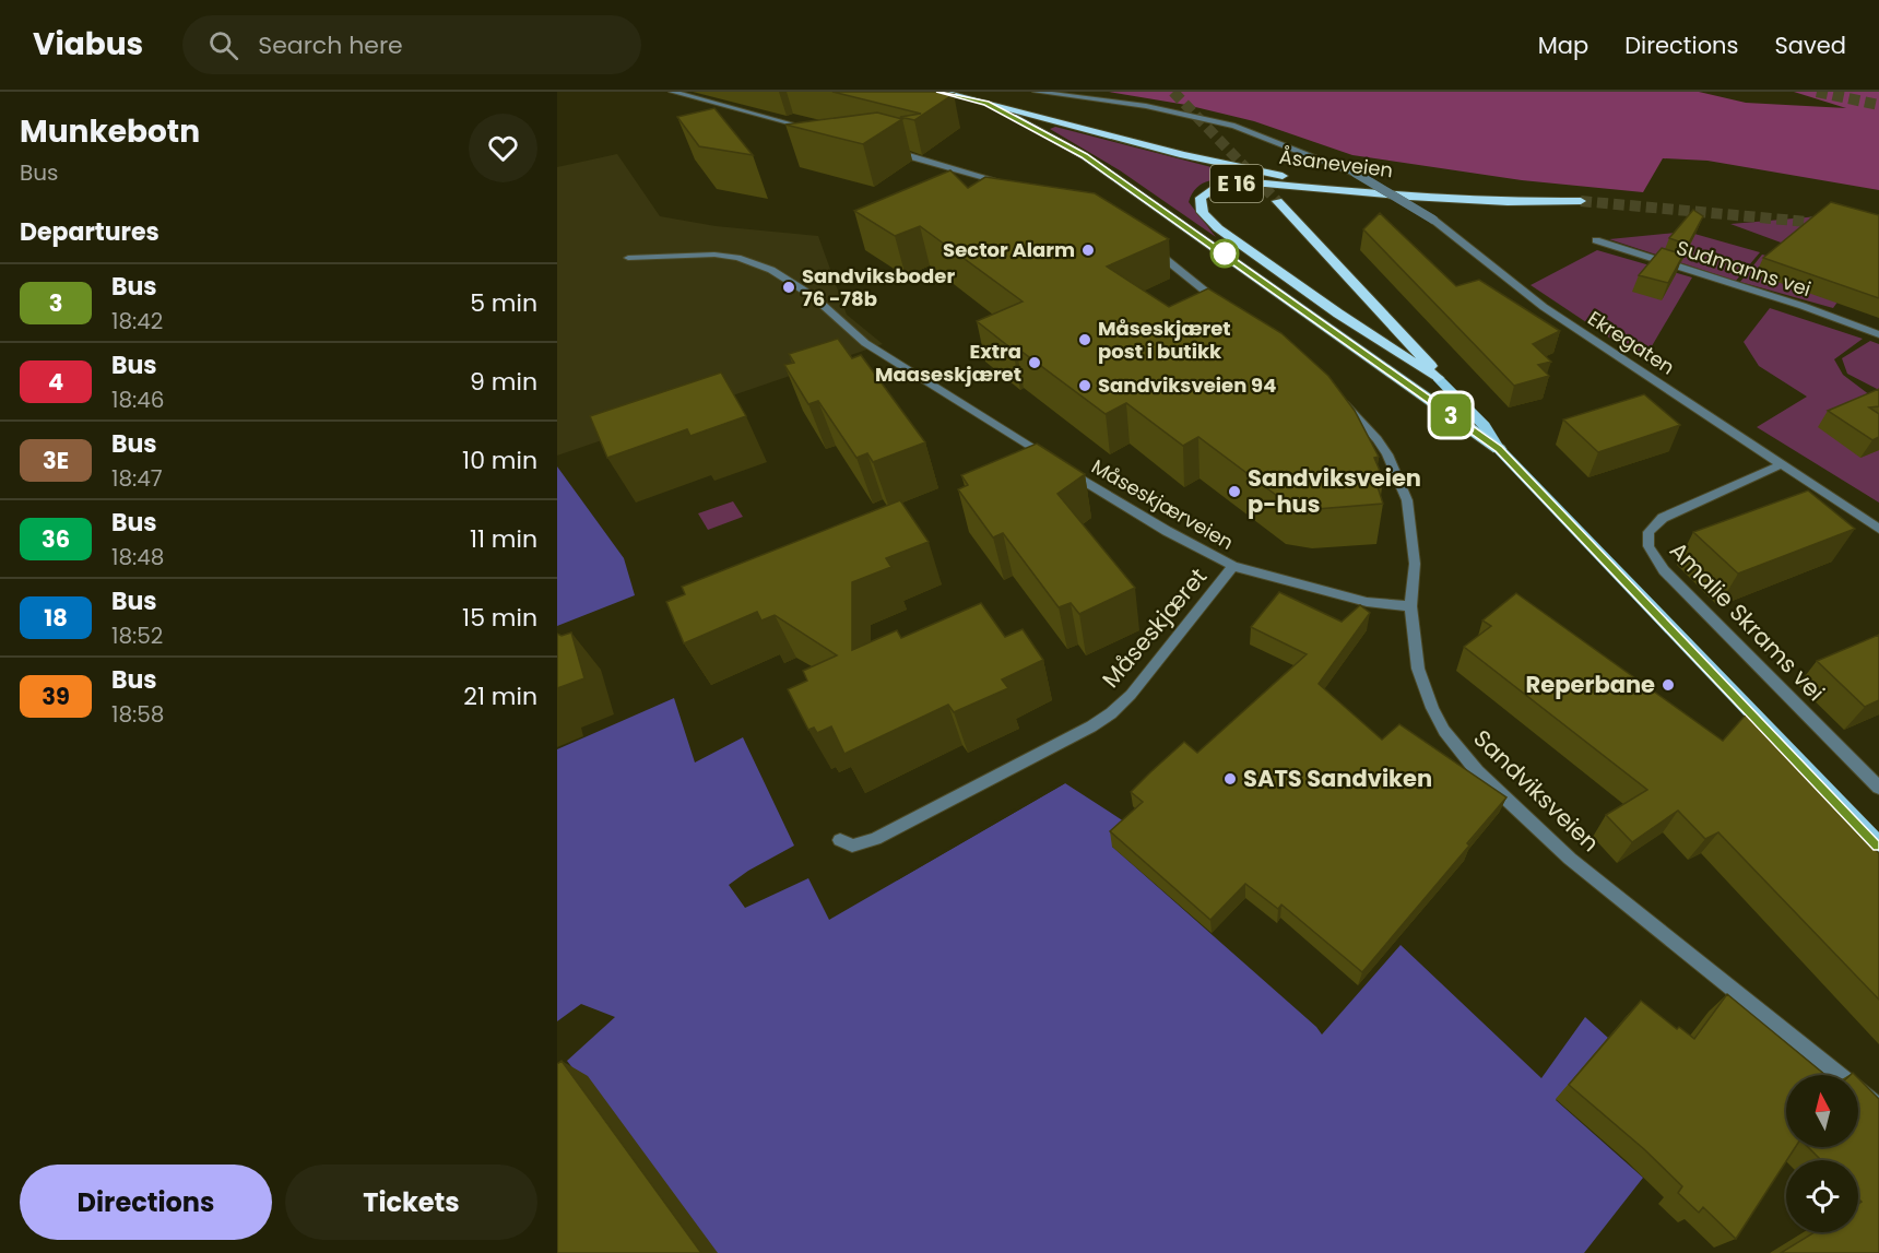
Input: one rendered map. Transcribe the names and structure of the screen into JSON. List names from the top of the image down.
{
  "streets": {
    "highway": ["Åsaneveien", "E 16"],
    "street": [
      "Sudmanns vei",
      "Ekregaten",
      "Måseskjærveien",
      "Amalie Skrams vei",
      "Måseskjæret",
      "Sandviksveien"
    ]
  },
  "crossings": [
    ["Åsaneveien", "E 16"],
    ["Ekregaten", "Amalie Skrams vei"],
    ["Måseskjærveien", "Måseskjæret"],
    ["Måseskjæret", "Sandviksveien"]
  ],
  "places": [
    "Sector Alarm",
    "Sandviksboder 76 -78b",
    "Måseskjæret post i butikk",
    "Extra Maaseskjæret",
    "Sandviksveien 94",
    "Sandviksveien p-hus",
    "Reperbane",
    "SATS Sandviken"
  ],
  "lines": ["bus line 3"],
  "north": "top",
  "page": {
    "header": "Viabus",
    "search": "Search here",
    "nav": ["Map", "Directions", "Saved"],
    "heading": [
      ["Munkebotn", "Bus"],
      "Departures"
    ],
    "on_map": "3",
    "list": [
      {
        "mark": "3",
        "name": "Bus",
        "note": "18:42",
        "value": "5 min"
      },
      {
        "mark": "4",
        "name": "Bus",
        "note": "18:46",
        "value": "9 min"
      },
      {
        "mark": "3E",
        "name": "Bus",
        "note": "18:47",
        "value": "10 min"
      },
      {
        "mark": "36",
        "name": "Bus",
        "note": "18:48",
        "value": "11 min"
      },
      {
        "mark": "18",
        "name": "Bus",
        "note": "18:52",
        "value": "15 min"
      },
      {
        "mark": "39",
        "name": "Bus",
        "note": "18:58",
        "value": "21 min"
      }
    ],
    "buttons": ["Directions", "Tickets"]
  }
}
